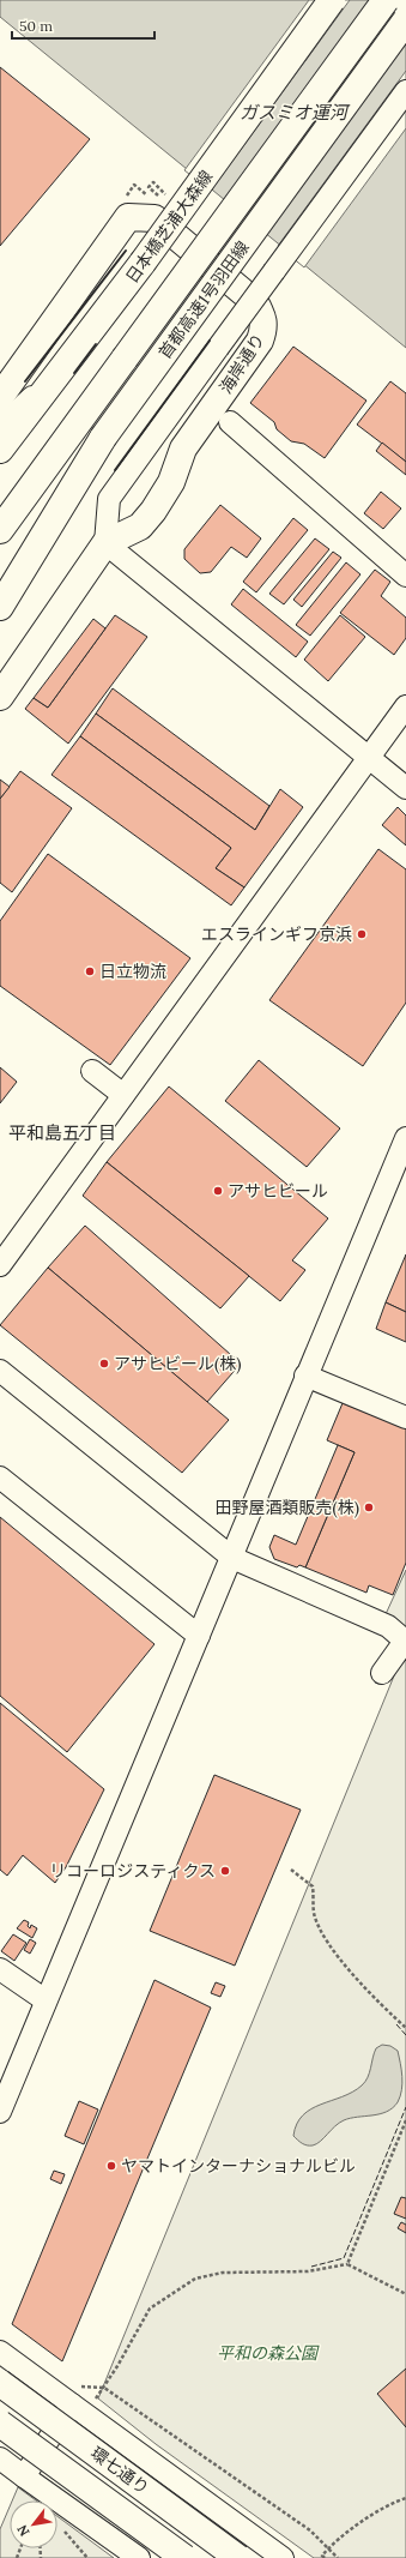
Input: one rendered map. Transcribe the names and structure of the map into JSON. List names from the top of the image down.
{
  "streets": {
    "main road": [
      "日本橋芝浦大森線",
      "首都高速1号羽田線",
      "海岸通り",
      "環七通り"
    ]
  },
  "districts": ["平和島五丁目"],
  "water": ["ガスミオ運河"],
  "parks": ["平和の森公園"],
  "places": [
    "エスラインギフ京浜",
    "日立物流",
    "アサヒビール",
    "アサヒビール(株)",
    "田野屋酒類販売(株)",
    "リコーロジスティクス",
    "ヤマトインターナショナルビル"
  ],
  "scale_bar": "50 m",
  "north": "bottom left"
}
